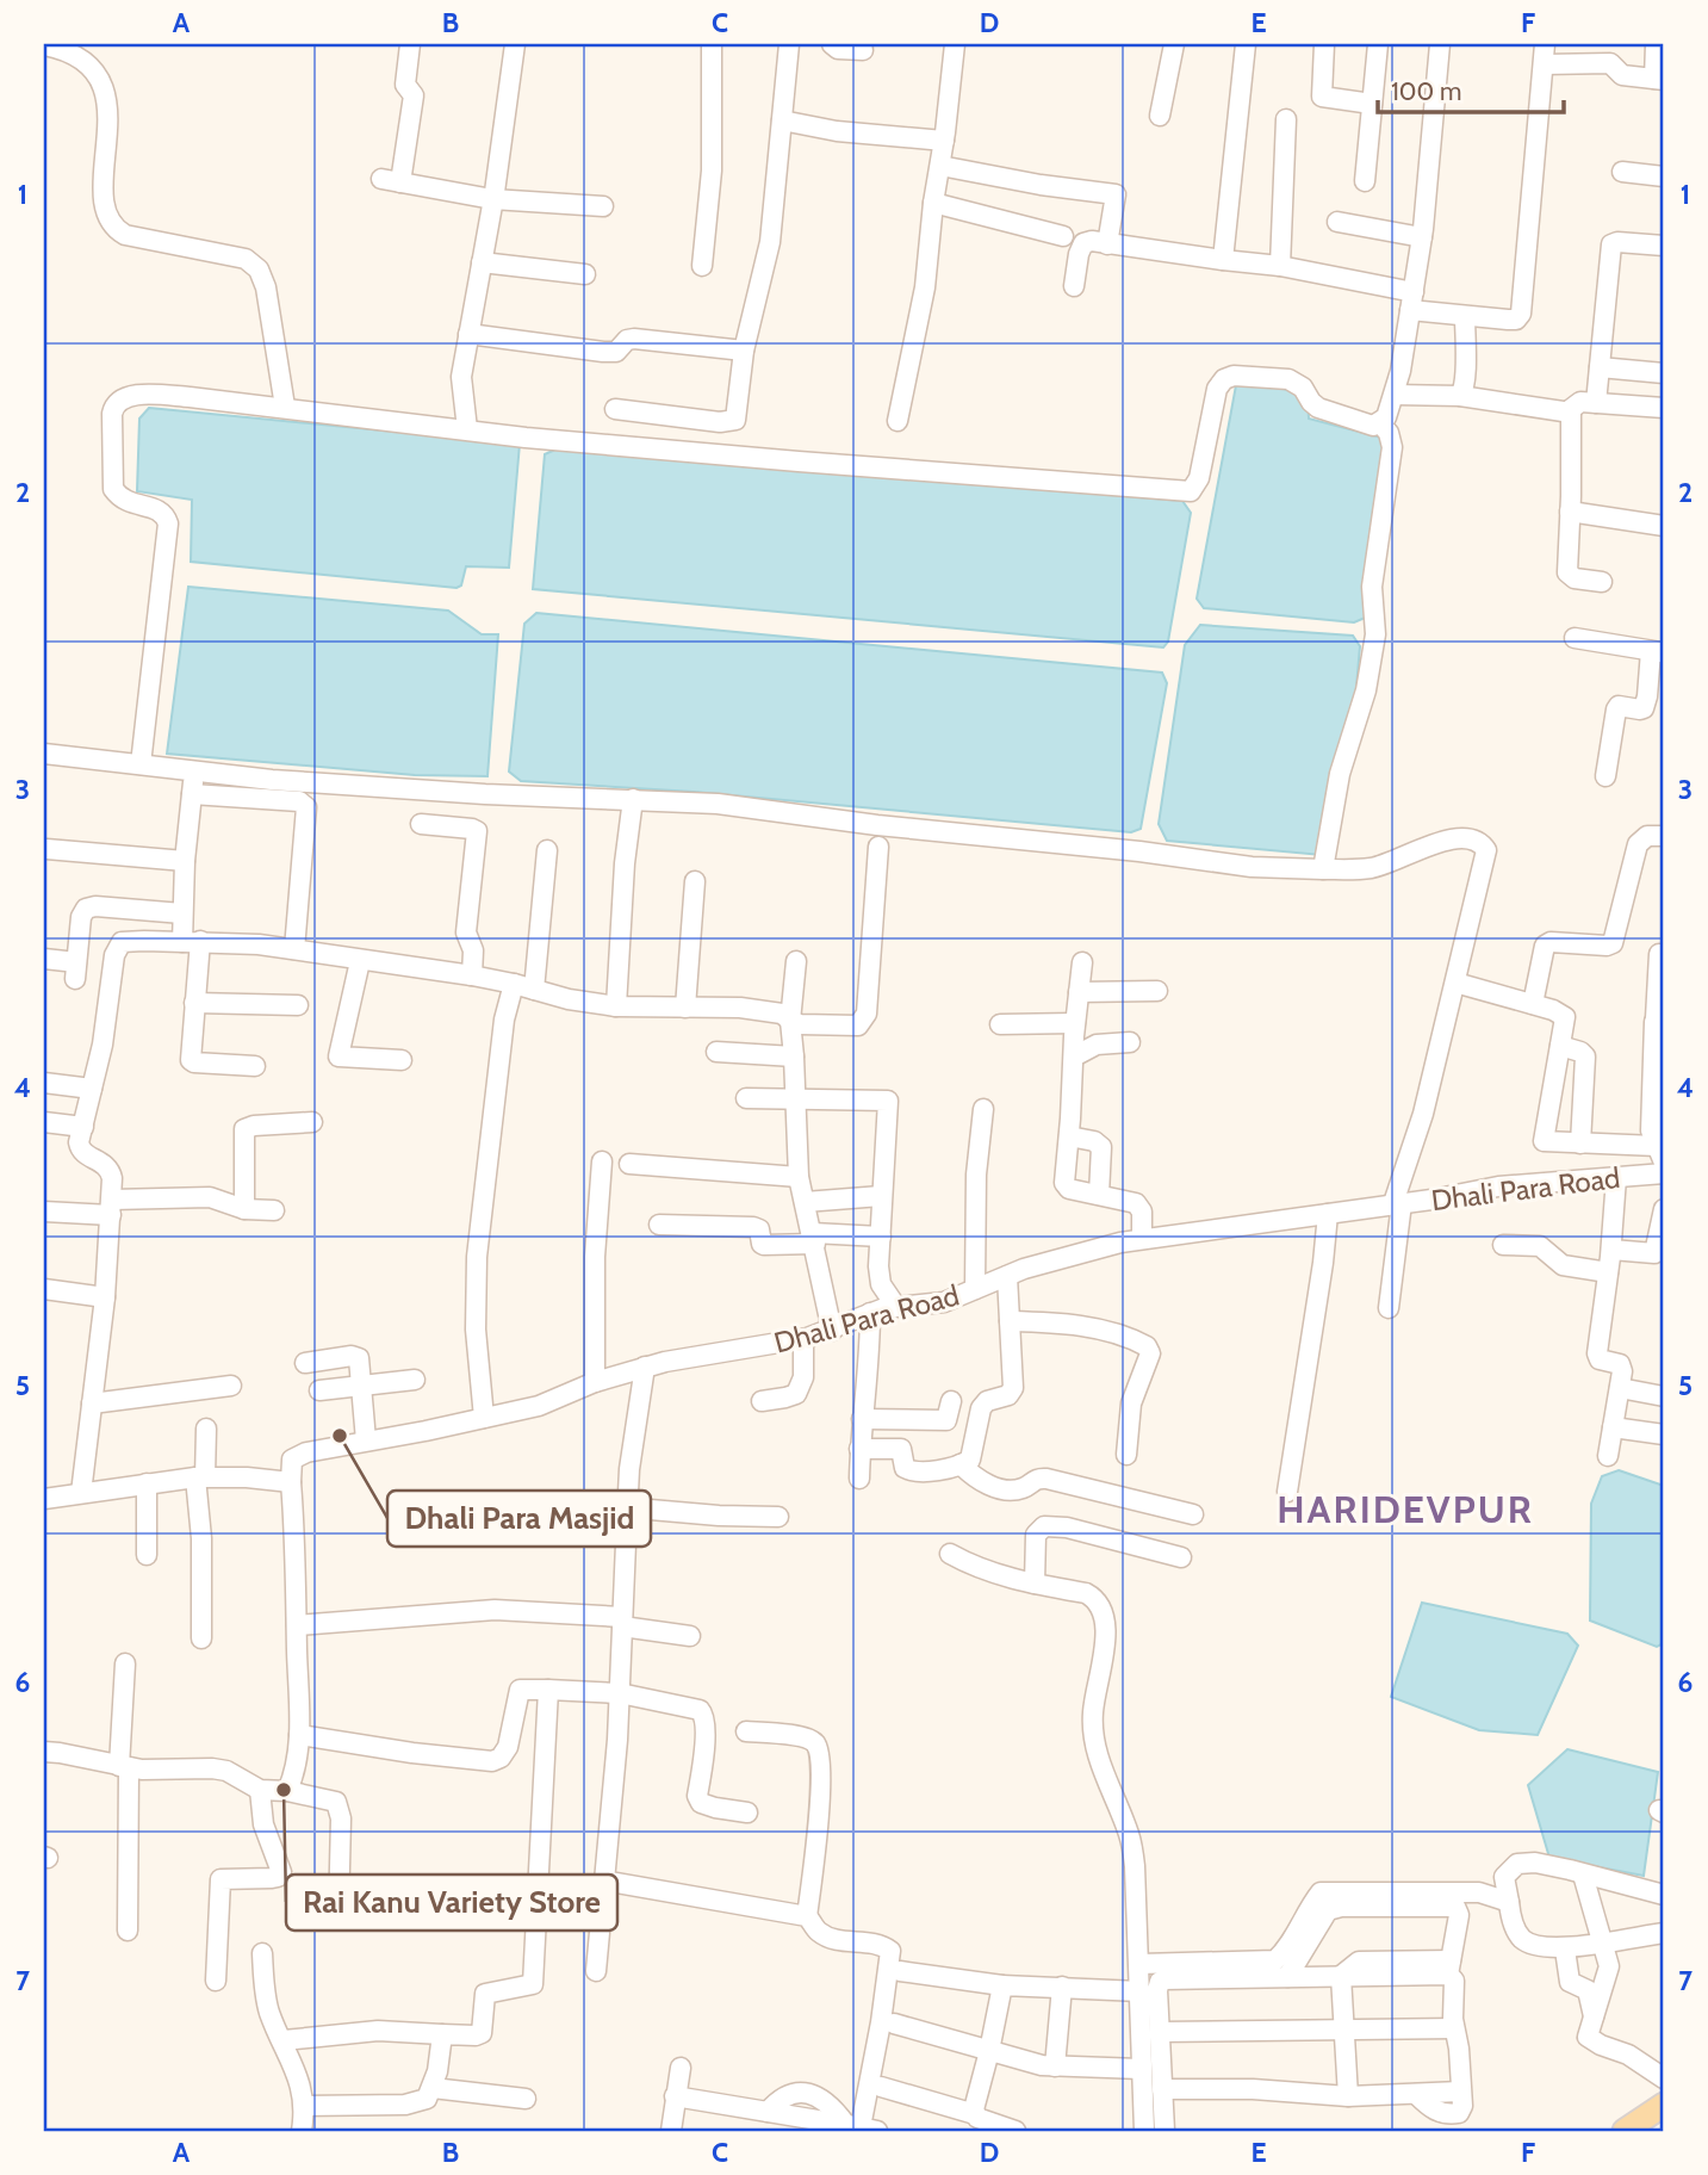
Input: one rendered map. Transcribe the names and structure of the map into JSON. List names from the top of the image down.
{
  "streets": {
    "street": ["Dhali Para Road"]
  },
  "districts": ["HARIDEVPUR"],
  "places": ["Dhali Para Masjid", "Rai Kanu Variety Store"],
  "scale_bar": "100 m",
  "grid": {
    "columns": [
      "A",
      "B",
      "C",
      "D",
      "E",
      "F"
    ],
    "rows": [
      "1",
      "2",
      "3",
      "4",
      "5",
      "6",
      "7"
    ]
  }
}
